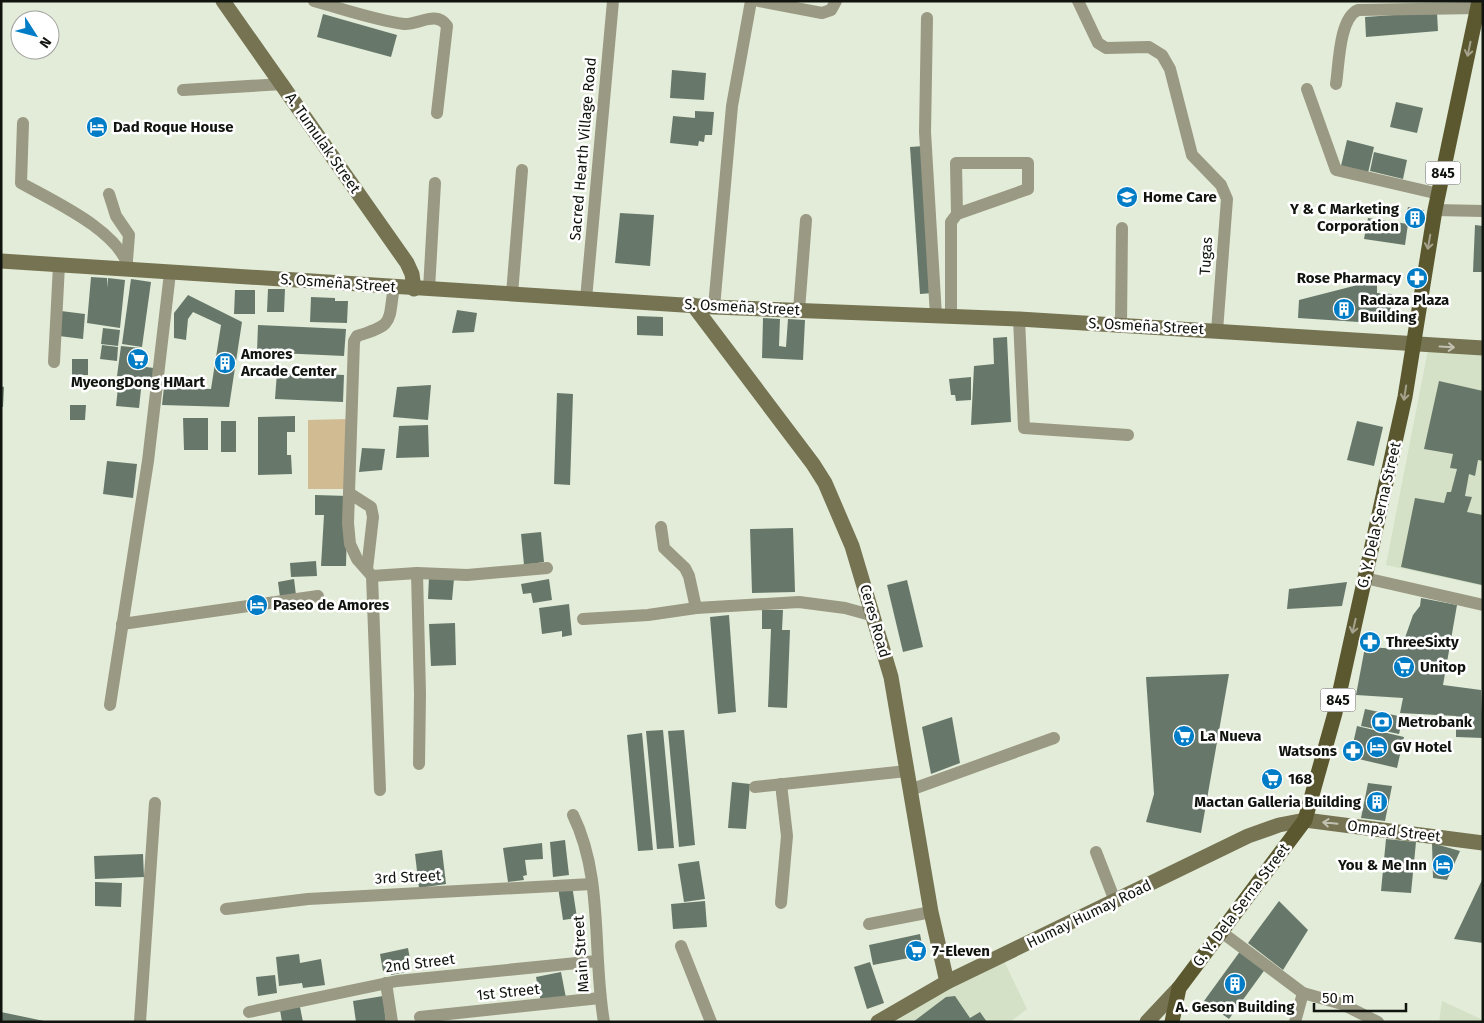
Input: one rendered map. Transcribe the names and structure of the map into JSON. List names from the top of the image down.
{
  "streets": {
    "main road": ["845", "G. Y. Dela Serna Street"],
    "street": [
      "A. Tumulak Street",
      "Sacred Hearth Village Road",
      "Tugas",
      "S. Osmeña Street",
      "Ceres Road",
      "Ompad Street",
      "3rd Street",
      "Humay Humay Road",
      "Main Street",
      "2nd Street",
      "1st Street"
    ]
  },
  "crossings": [
    ["A. Tumulak Street", "S. Osmeña Street"],
    ["Sacred Hearth Village Road", "S. Osmeña Street"],
    ["845", "G. Y. Dela Serna Street"],
    ["Tugas", "S. Osmeña Street"],
    ["S. Osmeña Street", "G. Y. Dela Serna Street"],
    ["S. Osmeña Street", "Ceres Road"],
    ["G. Y. Dela Serna Street", "Ompad Street"],
    ["G. Y. Dela Serna Street", "Humay Humay Road"],
    ["Ceres Road", "Humay Humay Road"],
    ["Ompad Street", "Humay Humay Road"],
    ["3rd Street", "Main Street"],
    ["Main Street", "2nd Street"],
    ["Main Street", "1st Street"]
  ],
  "one_way": ["G. Y. Dela Serna Street", "Ompad Street"],
  "places": {
    "hotel": [
      "Dad Roque House",
      "Paseo de Amores",
      "GV Hotel",
      "You & Me Inn"
    ],
    "school or university": ["Home Care"],
    "building": [
      "Y & C Marketing Corporation",
      "Radaza Plaza Building",
      "Amores Arcade Center",
      "Mactan Galleria Building",
      "A. Geson Building"
    ],
    "pharmacy": ["Rose Pharmacy", "ThreeSixty", "Watsons"],
    "supermarket": [
      "MyeongDong HMart",
      "Unitop",
      "La Nueva",
      "168",
      "7-Eleven"
    ],
    "bank": ["Metrobank"]
  },
  "scale_bar": "50 m",
  "north": "bottom right"
}
